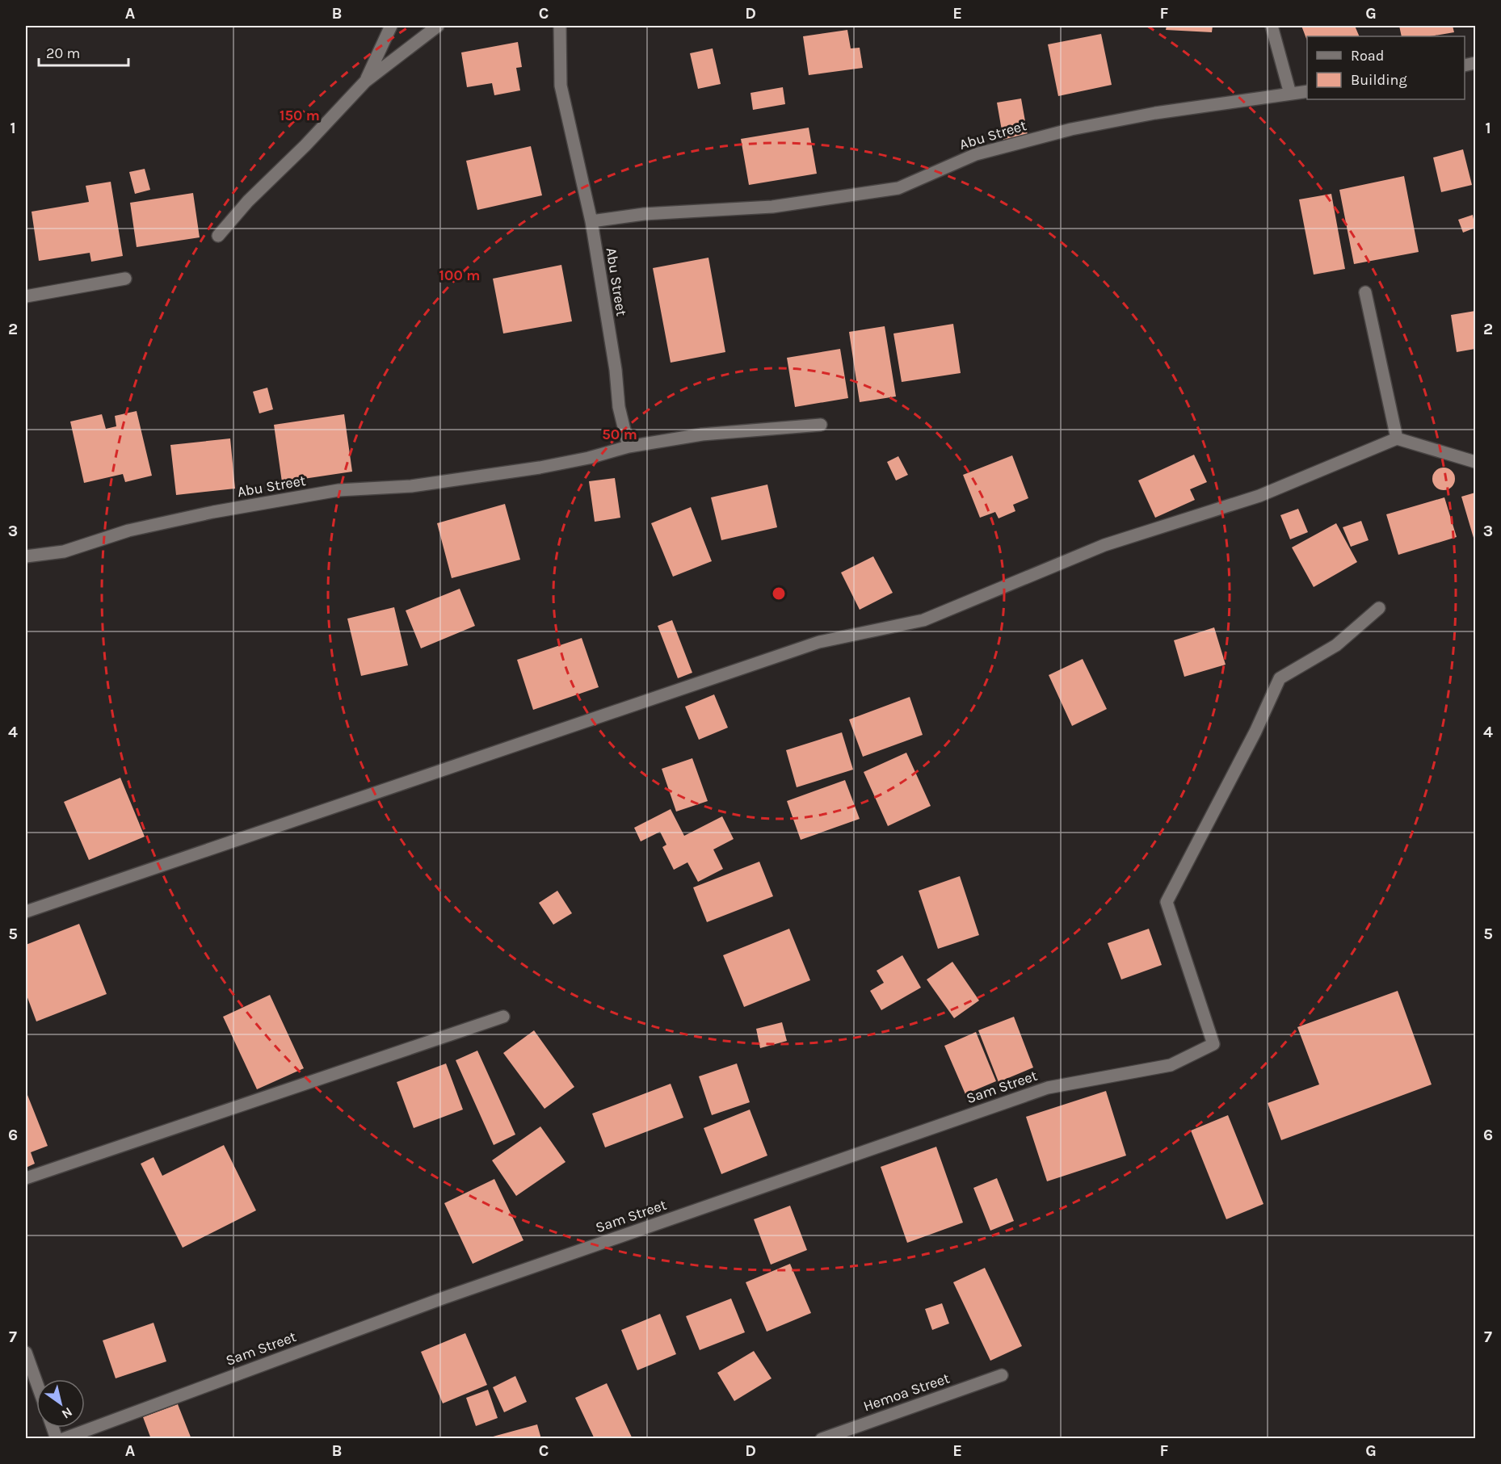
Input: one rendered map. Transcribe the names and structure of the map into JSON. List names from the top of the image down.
{
  "streets": {
    "street": ["Abu Street", "Sam Street", "Hemoa Street"]
  },
  "legend": ["Road", "Building"],
  "scale_bar": "20 m",
  "north": "bottom right",
  "grid": {
    "columns": [
      "A",
      "B",
      "C",
      "D",
      "E",
      "F",
      "G"
    ],
    "rows": [
      "1",
      "2",
      "3",
      "4",
      "5",
      "6",
      "7"
    ]
  },
  "rings": ["150 m", "100 m", "50 m"]
}
